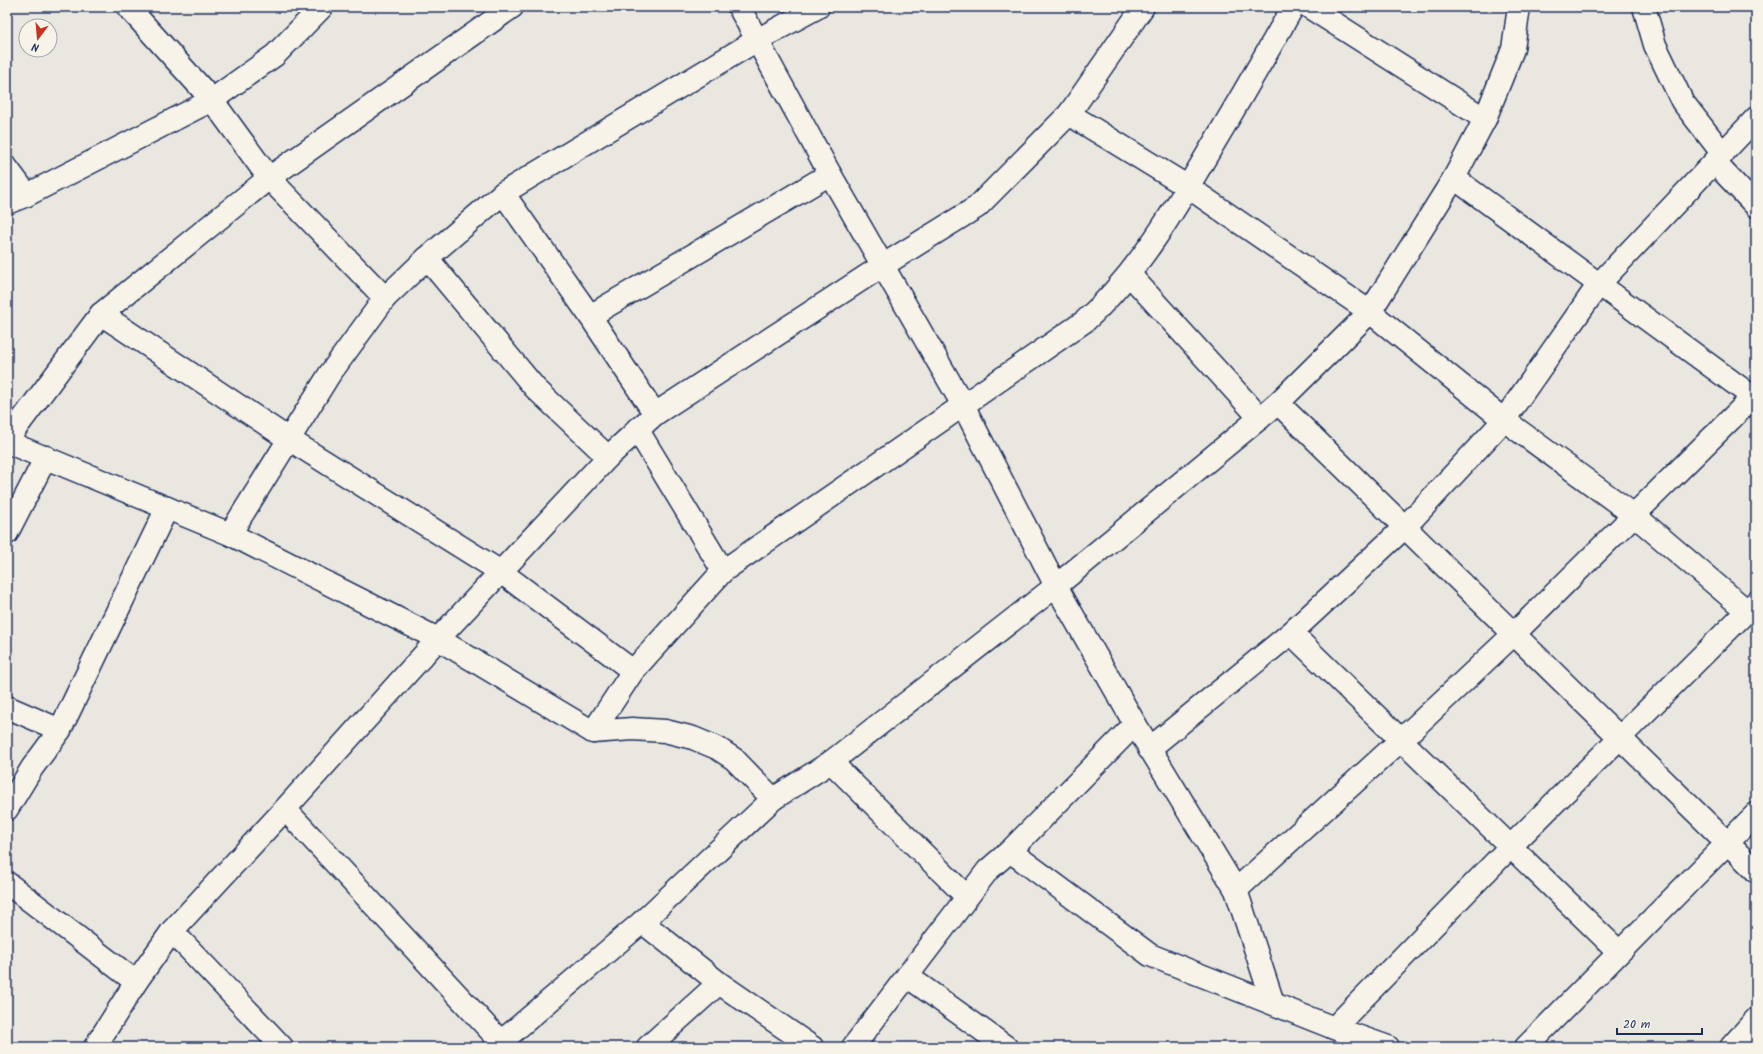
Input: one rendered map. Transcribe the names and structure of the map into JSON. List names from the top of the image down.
{
  "scale_bar": "20 m",
  "north": "bottom"
}
